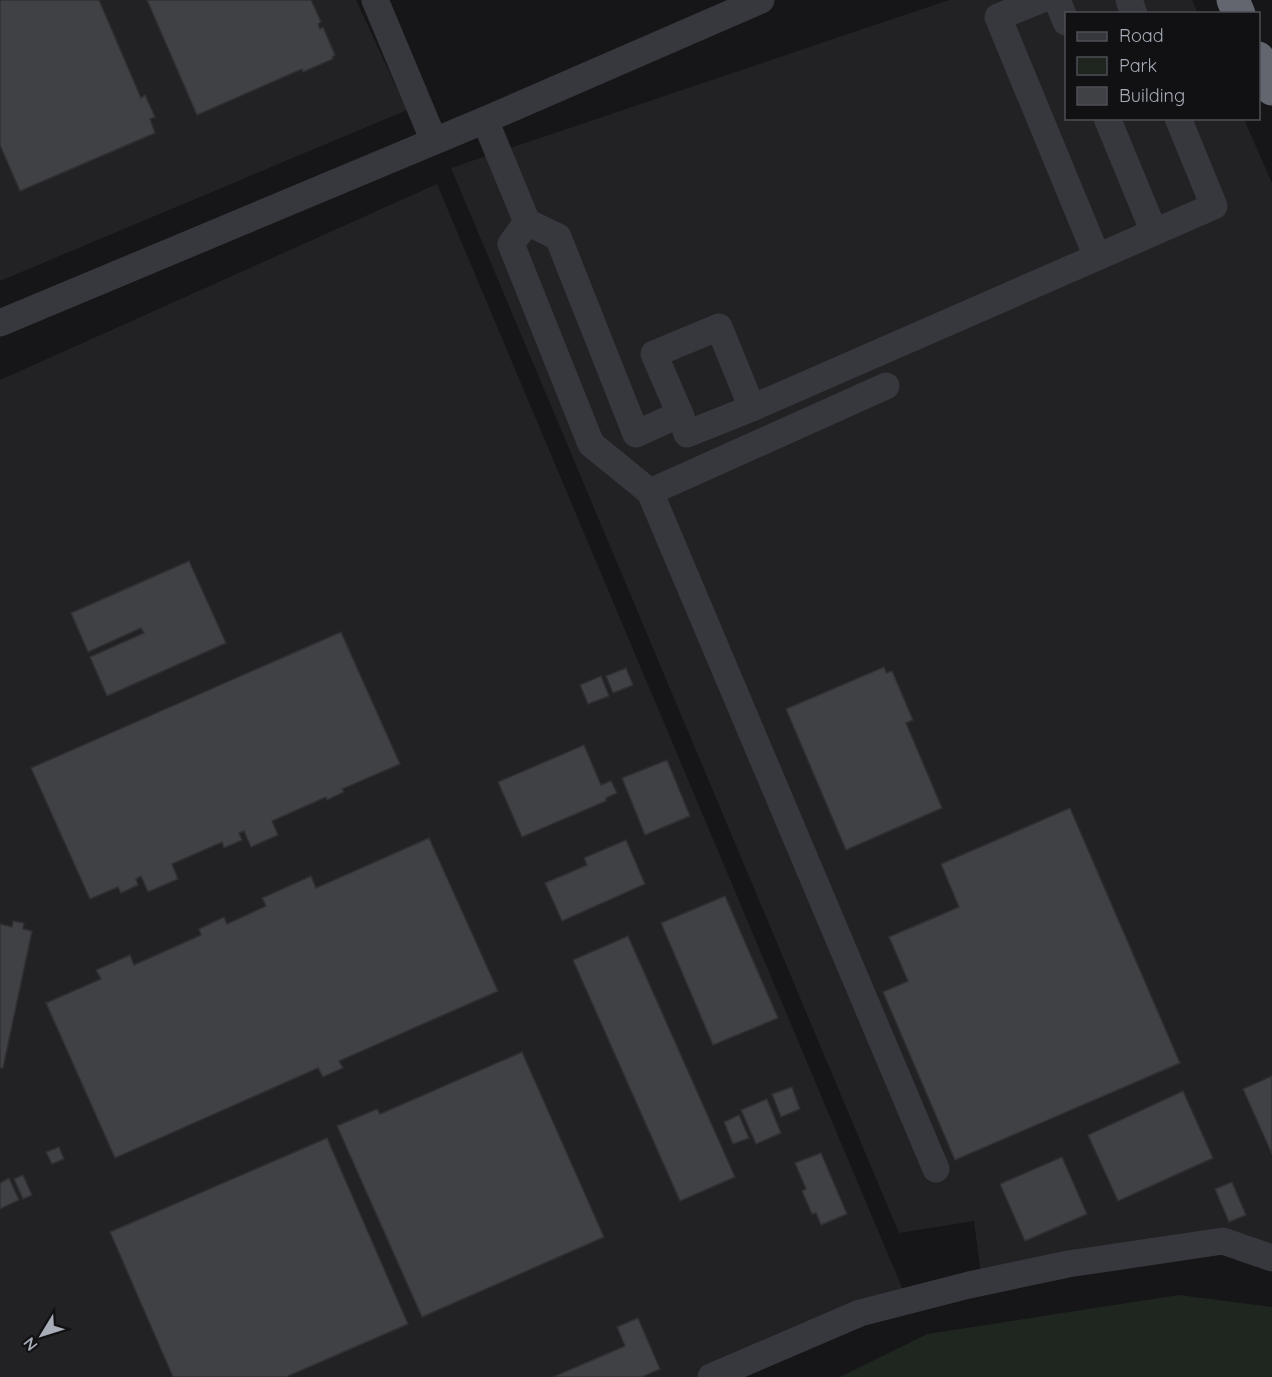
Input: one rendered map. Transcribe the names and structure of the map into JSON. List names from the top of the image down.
{
  "legend": ["Road", "Park", "Building"],
  "north": "bottom left"
}
